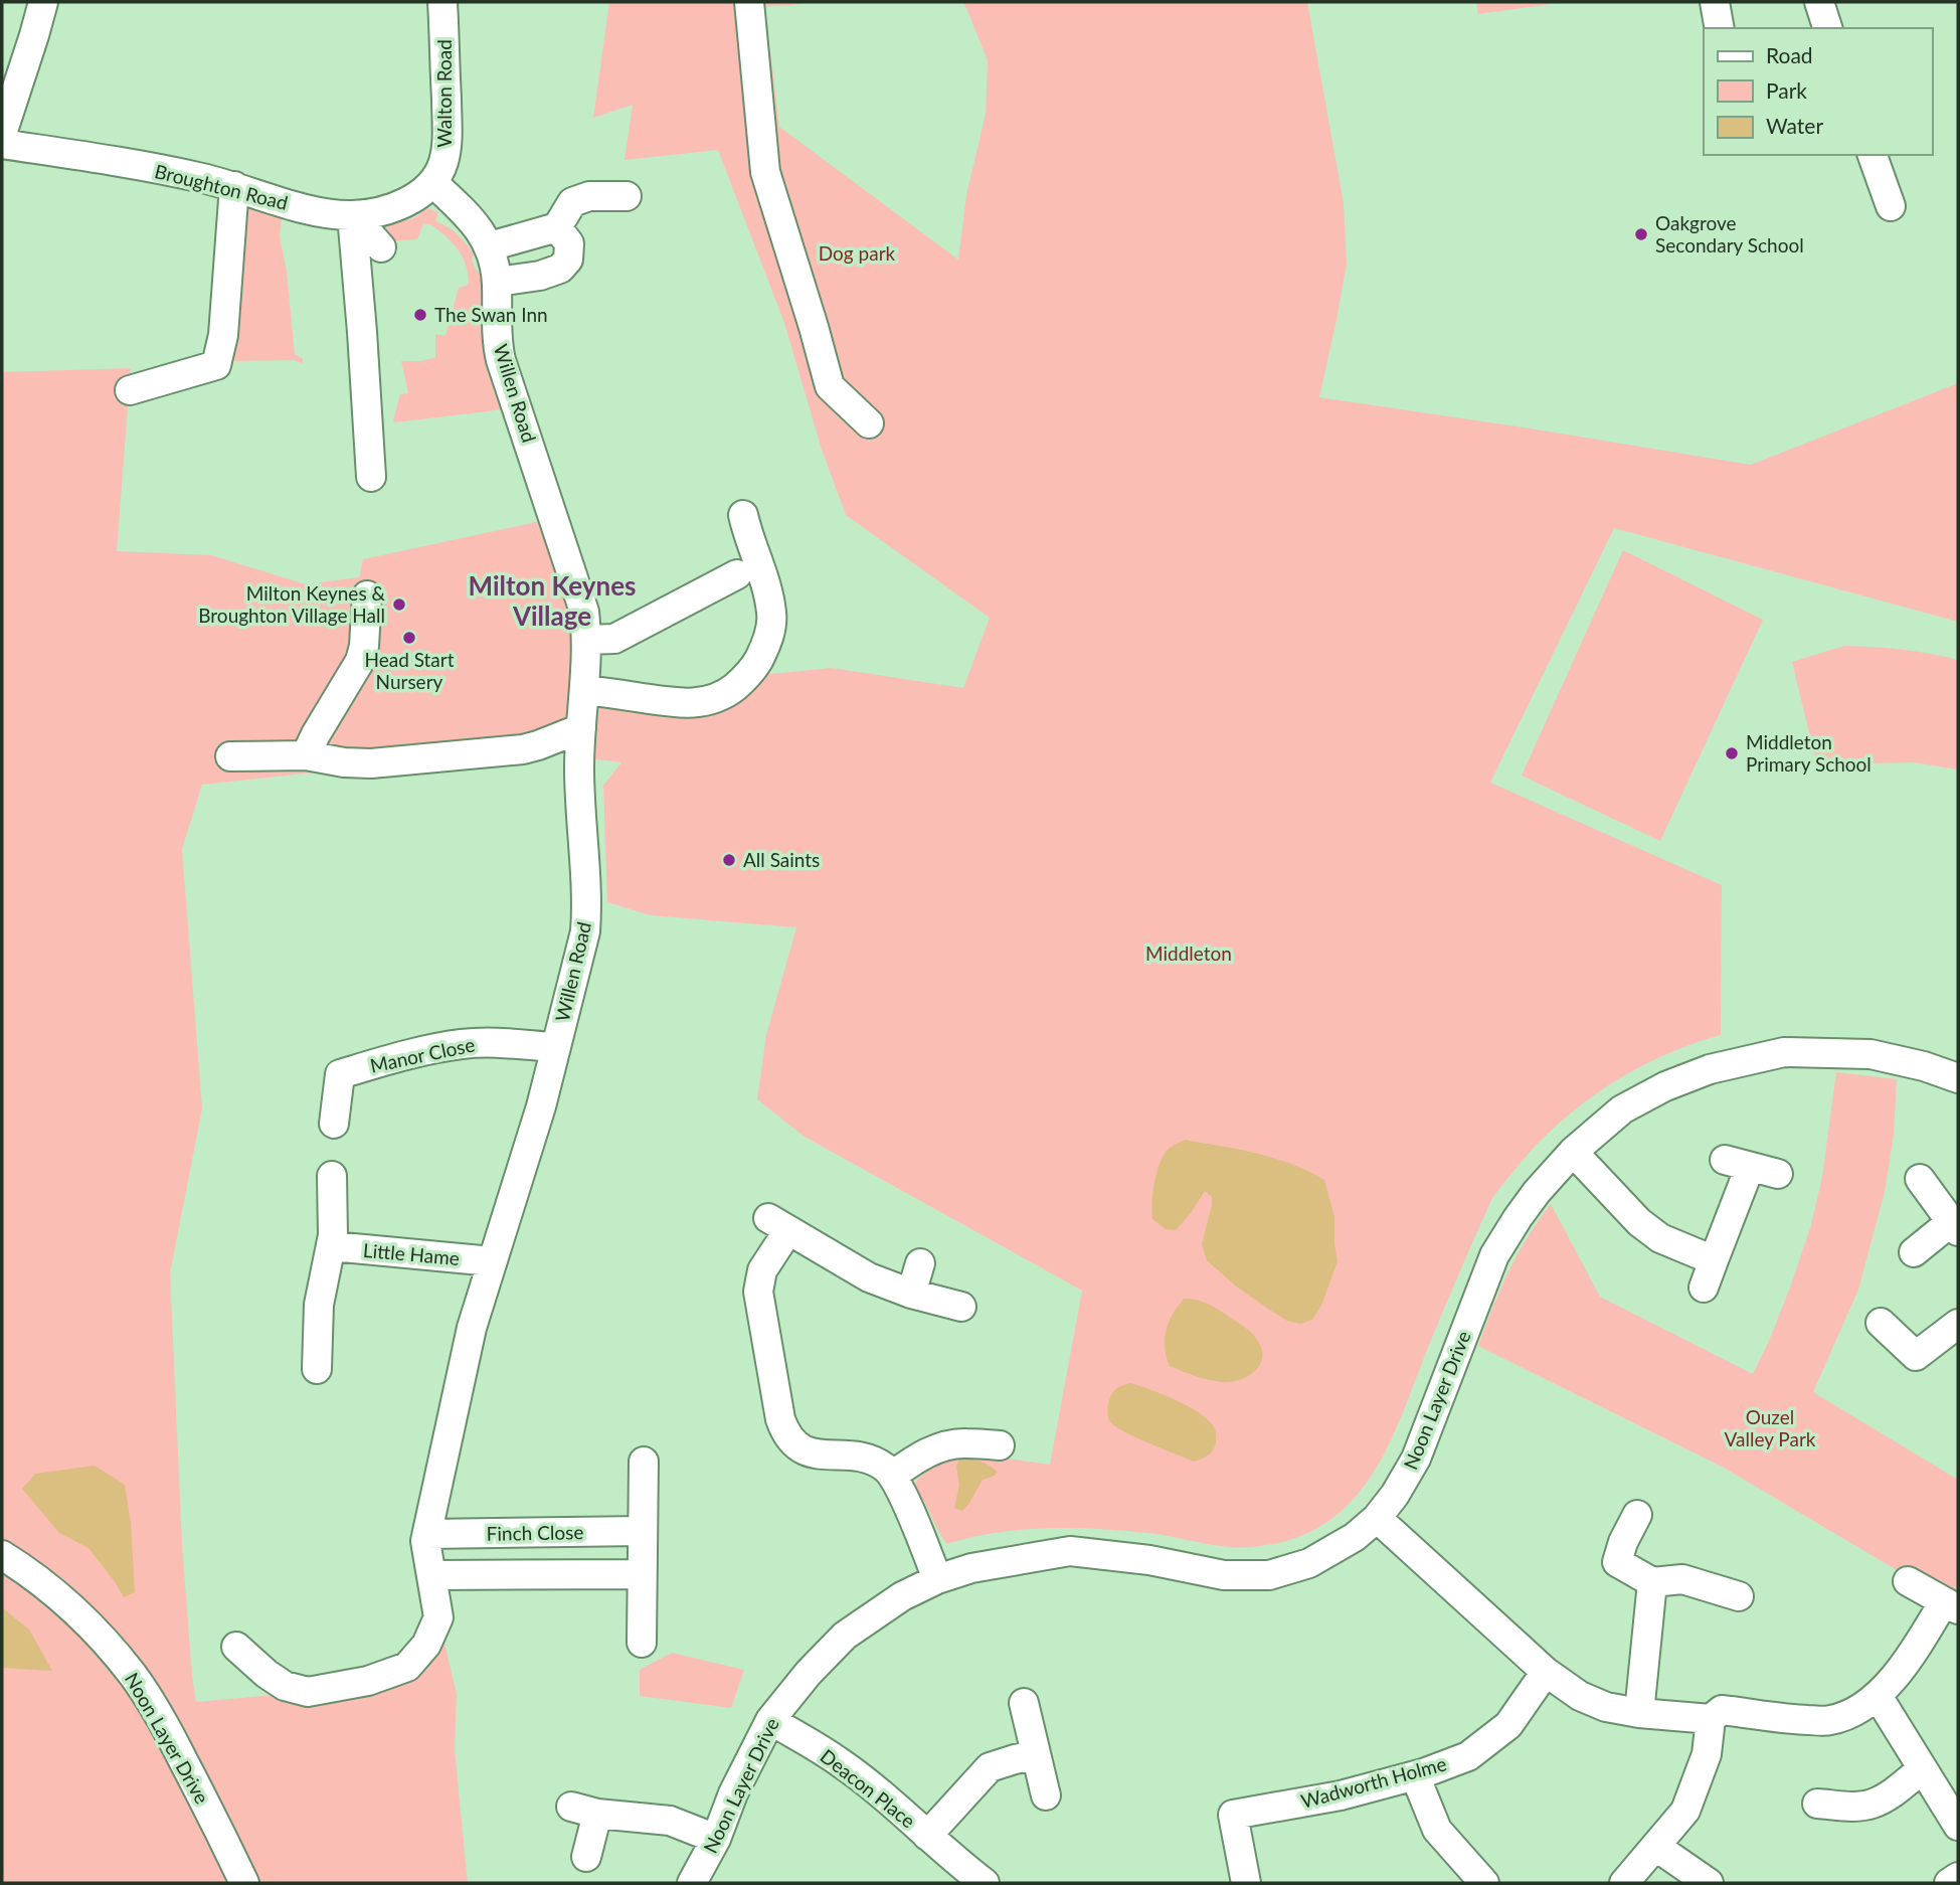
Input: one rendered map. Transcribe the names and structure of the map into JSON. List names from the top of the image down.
{
  "streets": {
    "street": [
      "Walton Road",
      "Broughton Road",
      "Willen Road",
      "Manor Close",
      "Little Hame",
      "Noon Layer Drive",
      "Finch Close",
      "Wadworth Holme",
      "Deacon Place"
    ]
  },
  "crossings": [
    ["Walton Road", "Broughton Road"],
    ["Walton Road", "Willen Road"],
    ["Broughton Road", "Willen Road"],
    ["Willen Road", "Manor Close"],
    ["Willen Road", "Little Hame"],
    ["Willen Road", "Finch Close"],
    ["Noon Layer Drive", "Deacon Place"]
  ],
  "districts": ["Milton Keynes Village"],
  "parks": ["Dog park", "Middleton", "Ouzel Valley Park"],
  "places": [
    "Oakgrove Secondary School",
    "The Swan Inn",
    "Milton Keynes & Broughton Village Hall",
    "Head Start Nursery",
    "Middleton Primary School",
    "All Saints"
  ],
  "legend": ["Road", "Park", "Water"]
}
